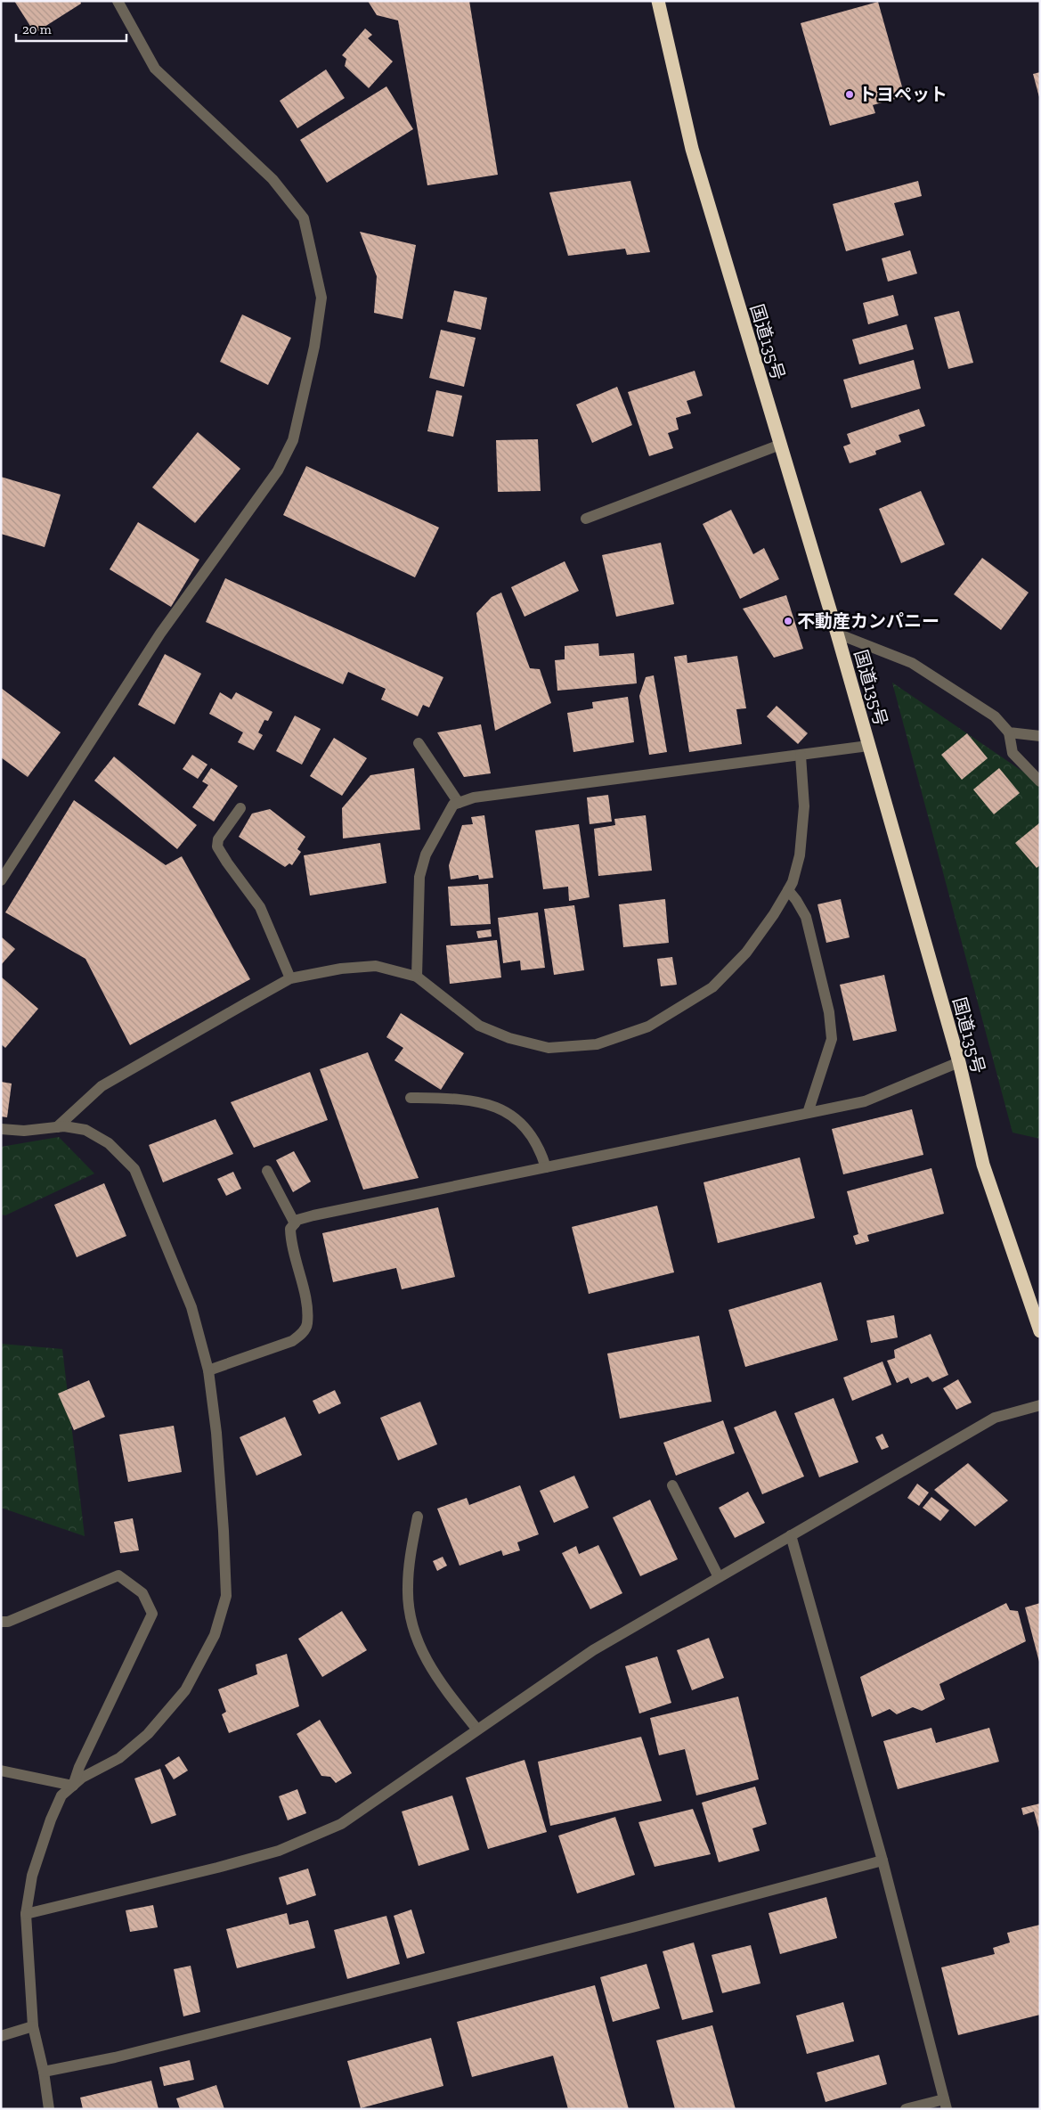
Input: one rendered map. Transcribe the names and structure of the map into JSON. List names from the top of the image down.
{
  "streets": {
    "highway": ["国道135号"]
  },
  "places": ["トヨペット", "不動産カンパニー"],
  "scale_bar": "20 m"
}
